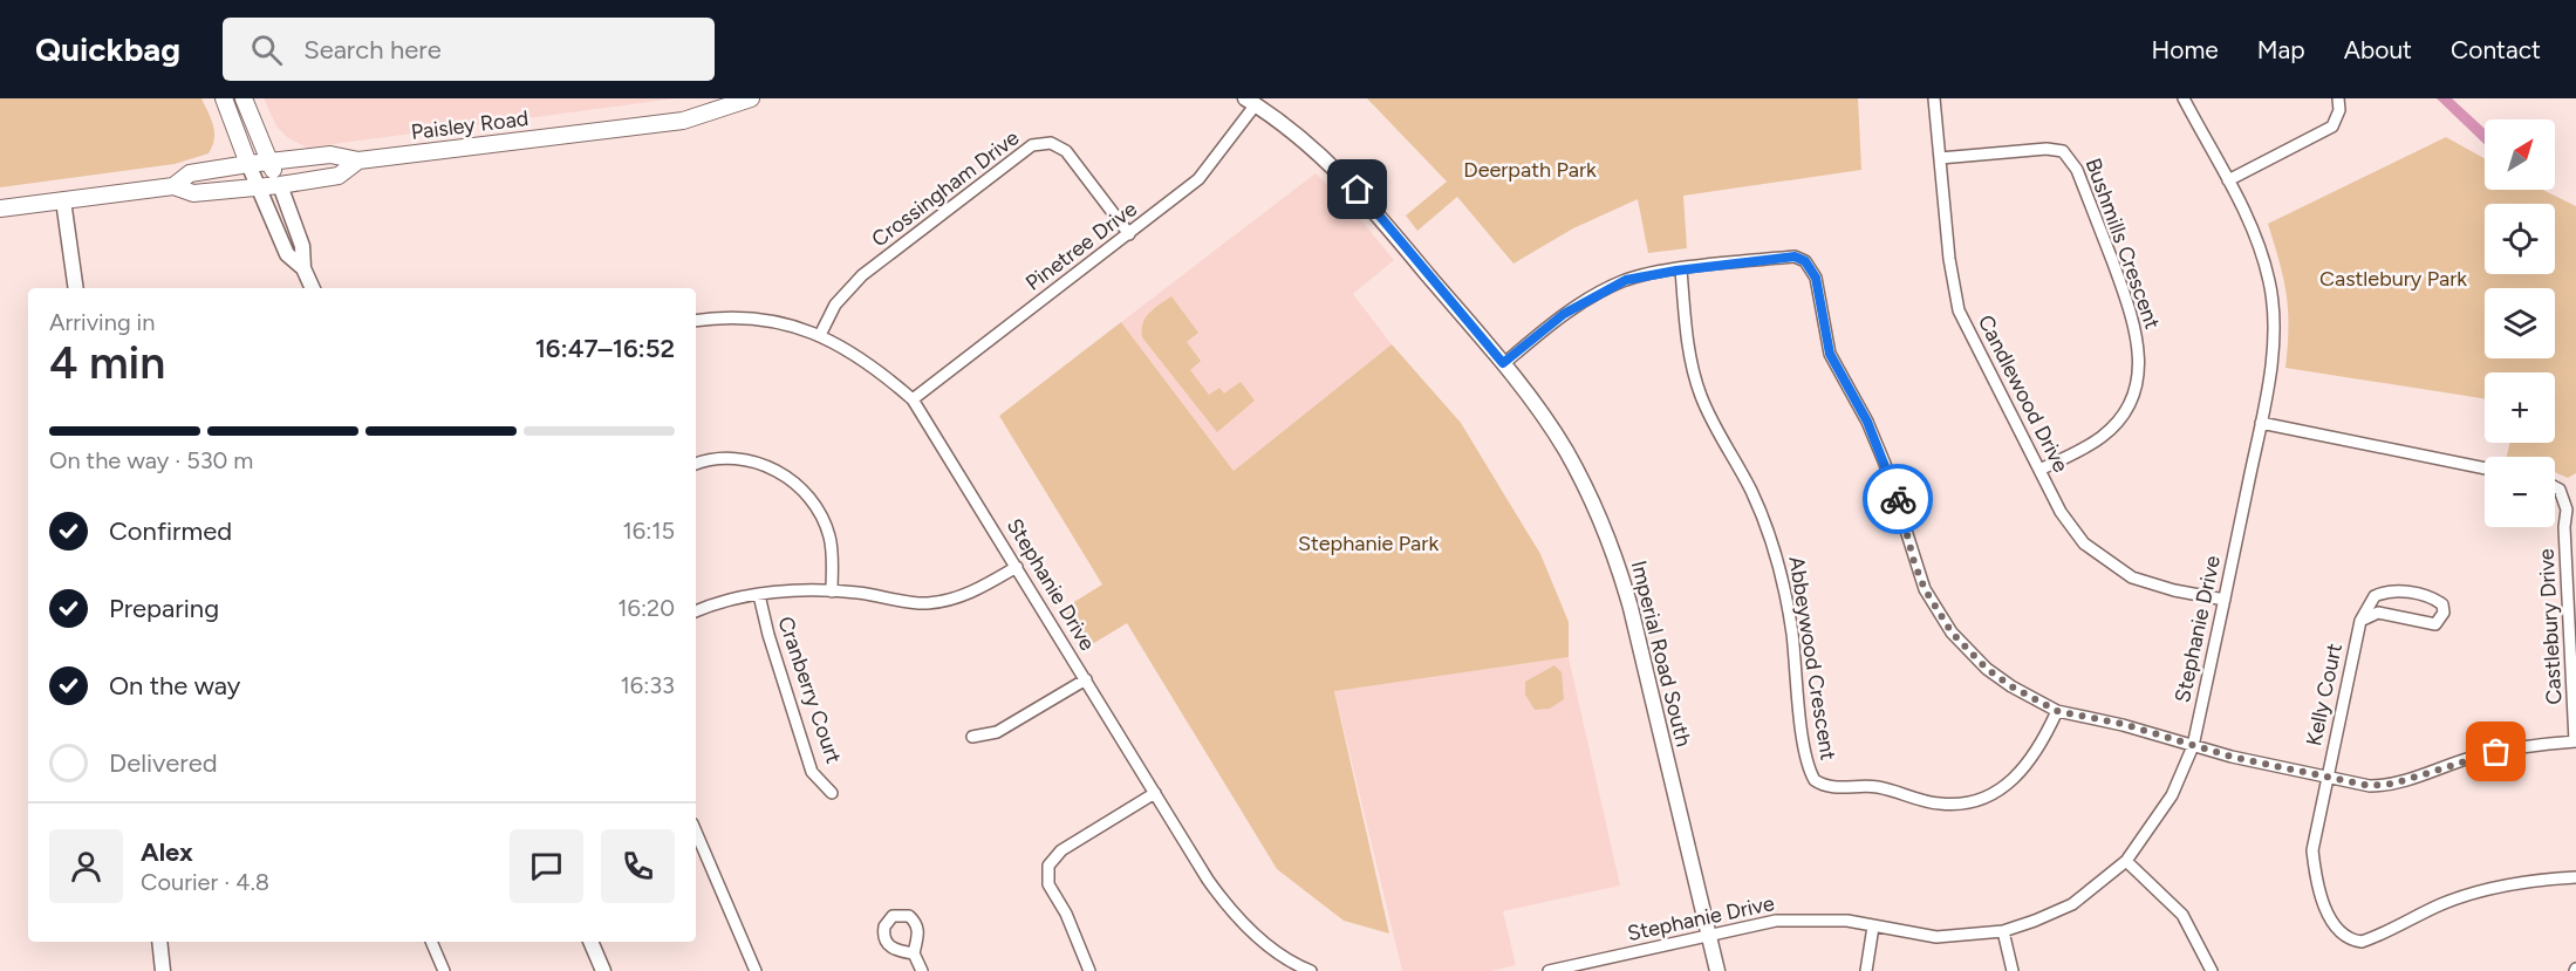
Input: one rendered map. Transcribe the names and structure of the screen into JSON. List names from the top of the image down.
{
  "streets": {
    "main road": ["Paisley Road"],
    "street": [
      "Crossingham Drive",
      "Bushmills Crescent",
      "Pinetree Drive",
      "Candlewood Drive",
      "Stephanie Drive",
      "Castlebury Drive",
      "Imperial Road South",
      "Abbeywood Crescent",
      "Cranberry Court",
      "Kelly Court"
    ]
  },
  "crossings": [
    ["Crossingham Drive", "Pinetree Drive"],
    ["Crossingham Drive", "Stephanie Drive"],
    ["Bushmills Crescent", "Candlewood Drive"],
    ["Pinetree Drive", "Stephanie Drive"],
    ["Pinetree Drive", "Imperial Road South"],
    ["Candlewood Drive", "Stephanie Drive"],
    ["Stephanie Drive", "Imperial Road South"]
  ],
  "parks": ["Deerpath Park", "Castlebury Park", "Stephanie Park"],
  "north": "top right",
  "page": {
    "header": "Quickbag",
    "search": "Search here",
    "nav": [
      "Home",
      "Map",
      "About",
      "Contact"
    ],
    "map_buttons": ["+", "−"],
    "heading": ["4 min", "Arriving in", "16:47–16:52"],
    "panel": ["Alex", "Courier · 4.8"],
    "bar": "On the way · 530 m",
    "list": [
      ["Confirmed", "16:15"],
      ["Preparing", "16:20"],
      ["On the way", "16:33"],
      "Delivered"
    ]
  }
}
